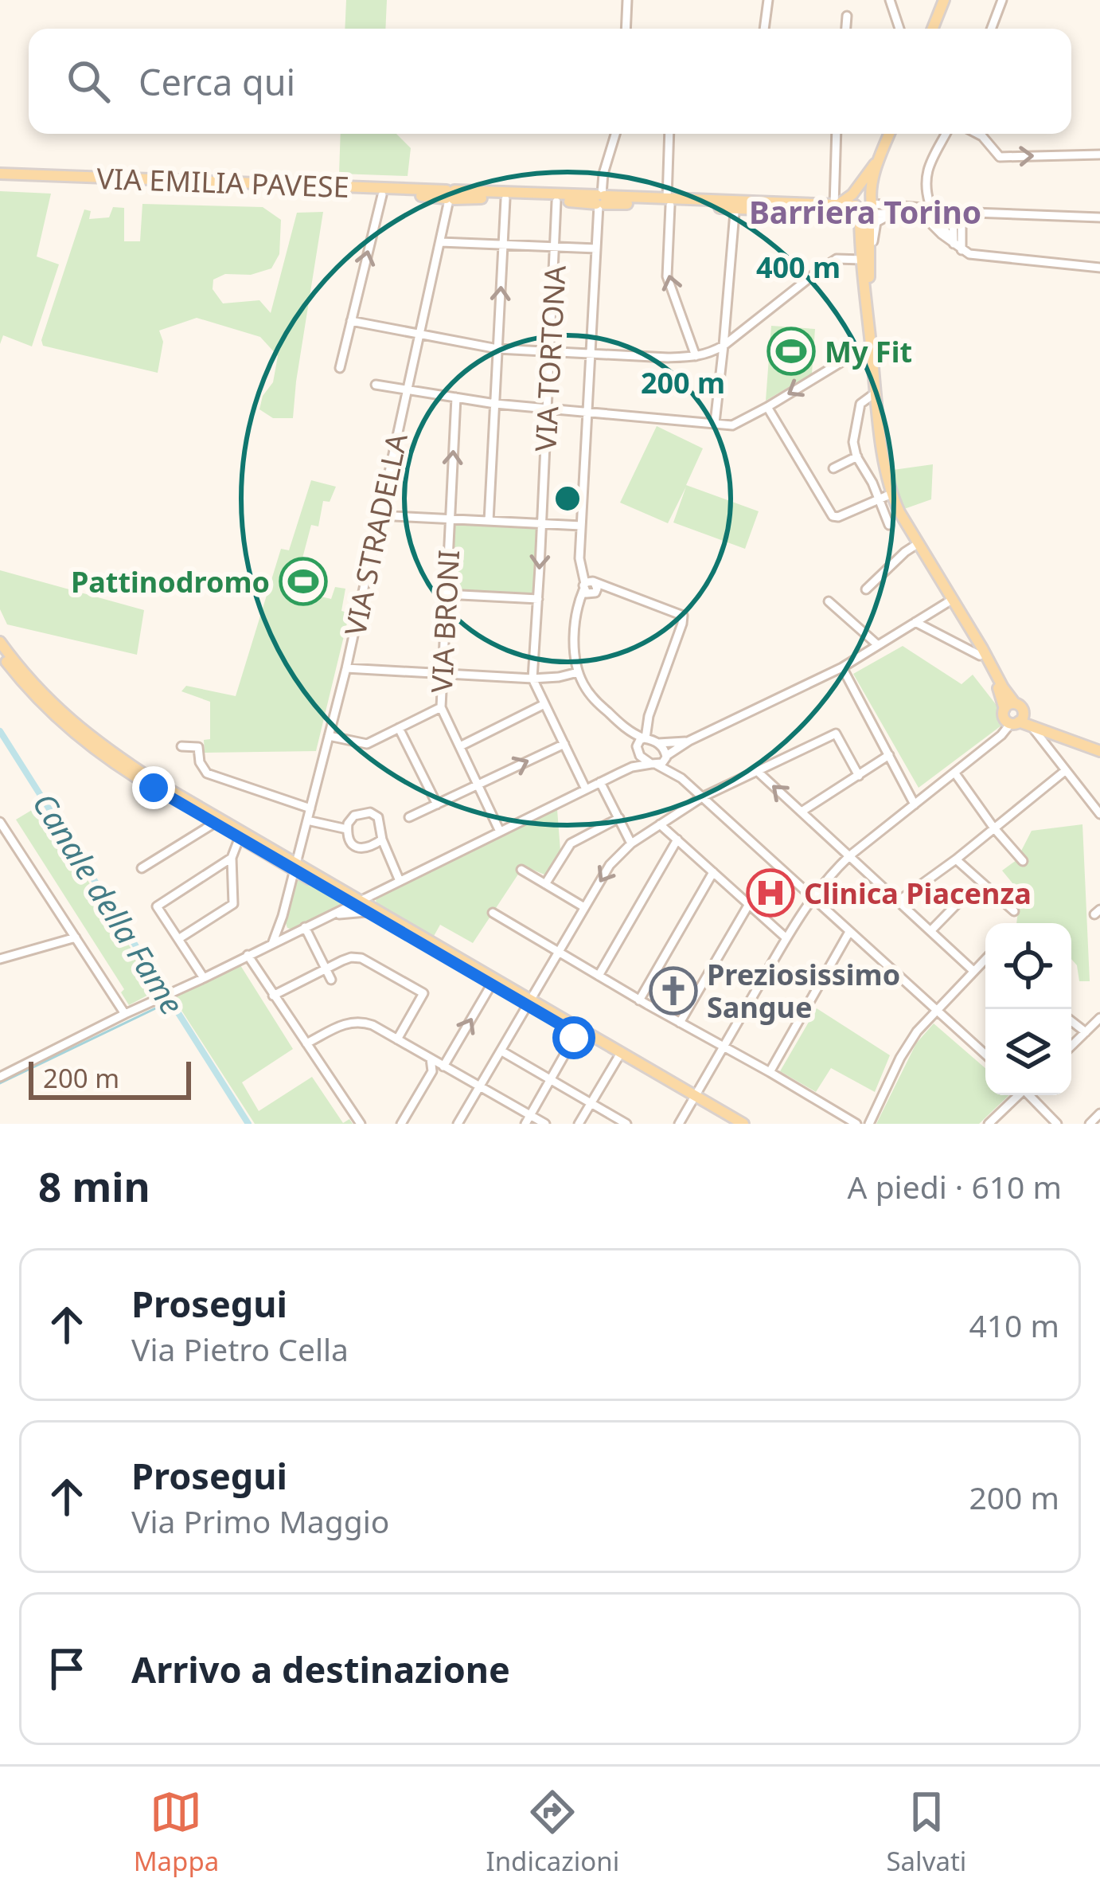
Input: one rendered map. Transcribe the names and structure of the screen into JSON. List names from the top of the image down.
{
  "streets": {
    "main road": ["VIA EMILIA PAVESE"],
    "street": ["VIA TORTONA", "VIA STRADELLA", "VIA BRONI"]
  },
  "crossings": [
    ["VIA EMILIA PAVESE", "VIA TORTONA"],
    ["VIA EMILIA PAVESE", "VIA STRADELLA"]
  ],
  "districts": ["Barriera Torino"],
  "water": ["Canale della Fame"],
  "places": {
    "sports": ["My Fit", "Pattinodromo"],
    "hospital": ["Clinica Piacenza"],
    "church": ["Preziosissimo Sangue"]
  },
  "scale_bar": "200 m",
  "page": {
    "search": "Cerca qui",
    "scale": "200 m",
    "heading": ["8 min", "A piedi · 610 m"],
    "list": [
      ["Prosegui", "Via Pietro Cella", "410 m"],
      ["Prosegui", "Via Primo Maggio", "200 m"],
      "Arrivo a destinazione"
    ],
    "nav": ["Mappa", "Indicazioni", "Salvati"]
  },
  "rings": ["400 m", "200 m"]
}
